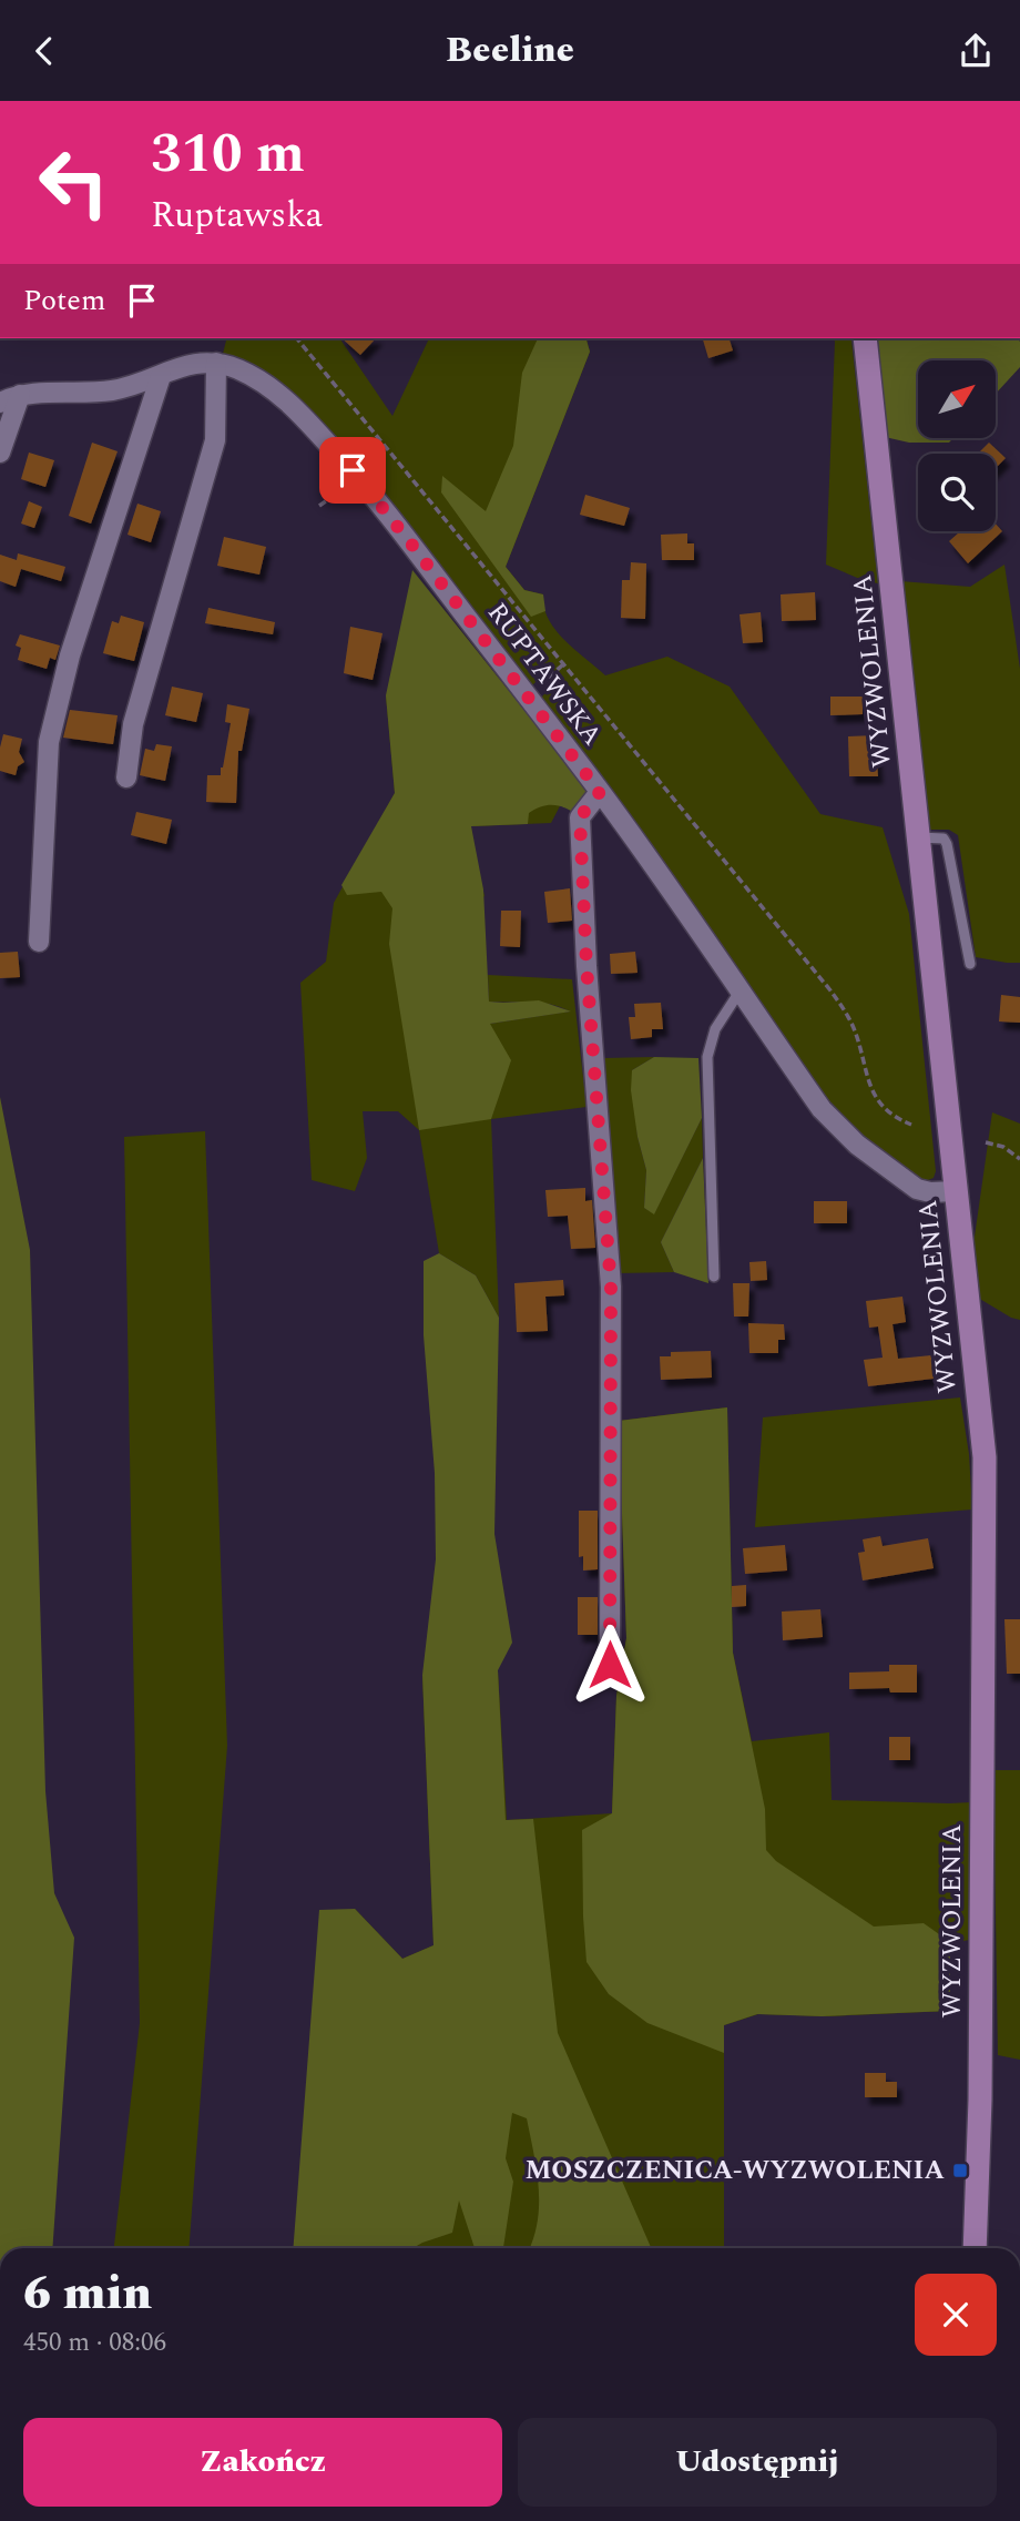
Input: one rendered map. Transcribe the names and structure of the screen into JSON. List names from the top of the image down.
{
  "streets": {
    "street": ["WYZWOLENIA", "RUPTAWSKA"]
  },
  "crossings": [
    ["WYZWOLENIA", "RUPTAWSKA"]
  ],
  "places": {
    "transit": ["MOSZCZENICA-WYZWOLENIA"]
  },
  "north": "top right",
  "page": {
    "header": "Beeline",
    "turn": ["310 m", "Ruptawska"],
    "then": "Potem",
    "heading": ["6 min", "450 m · 08:06"],
    "buttons": ["Zakończ", "Udostępnij"]
  }
}
